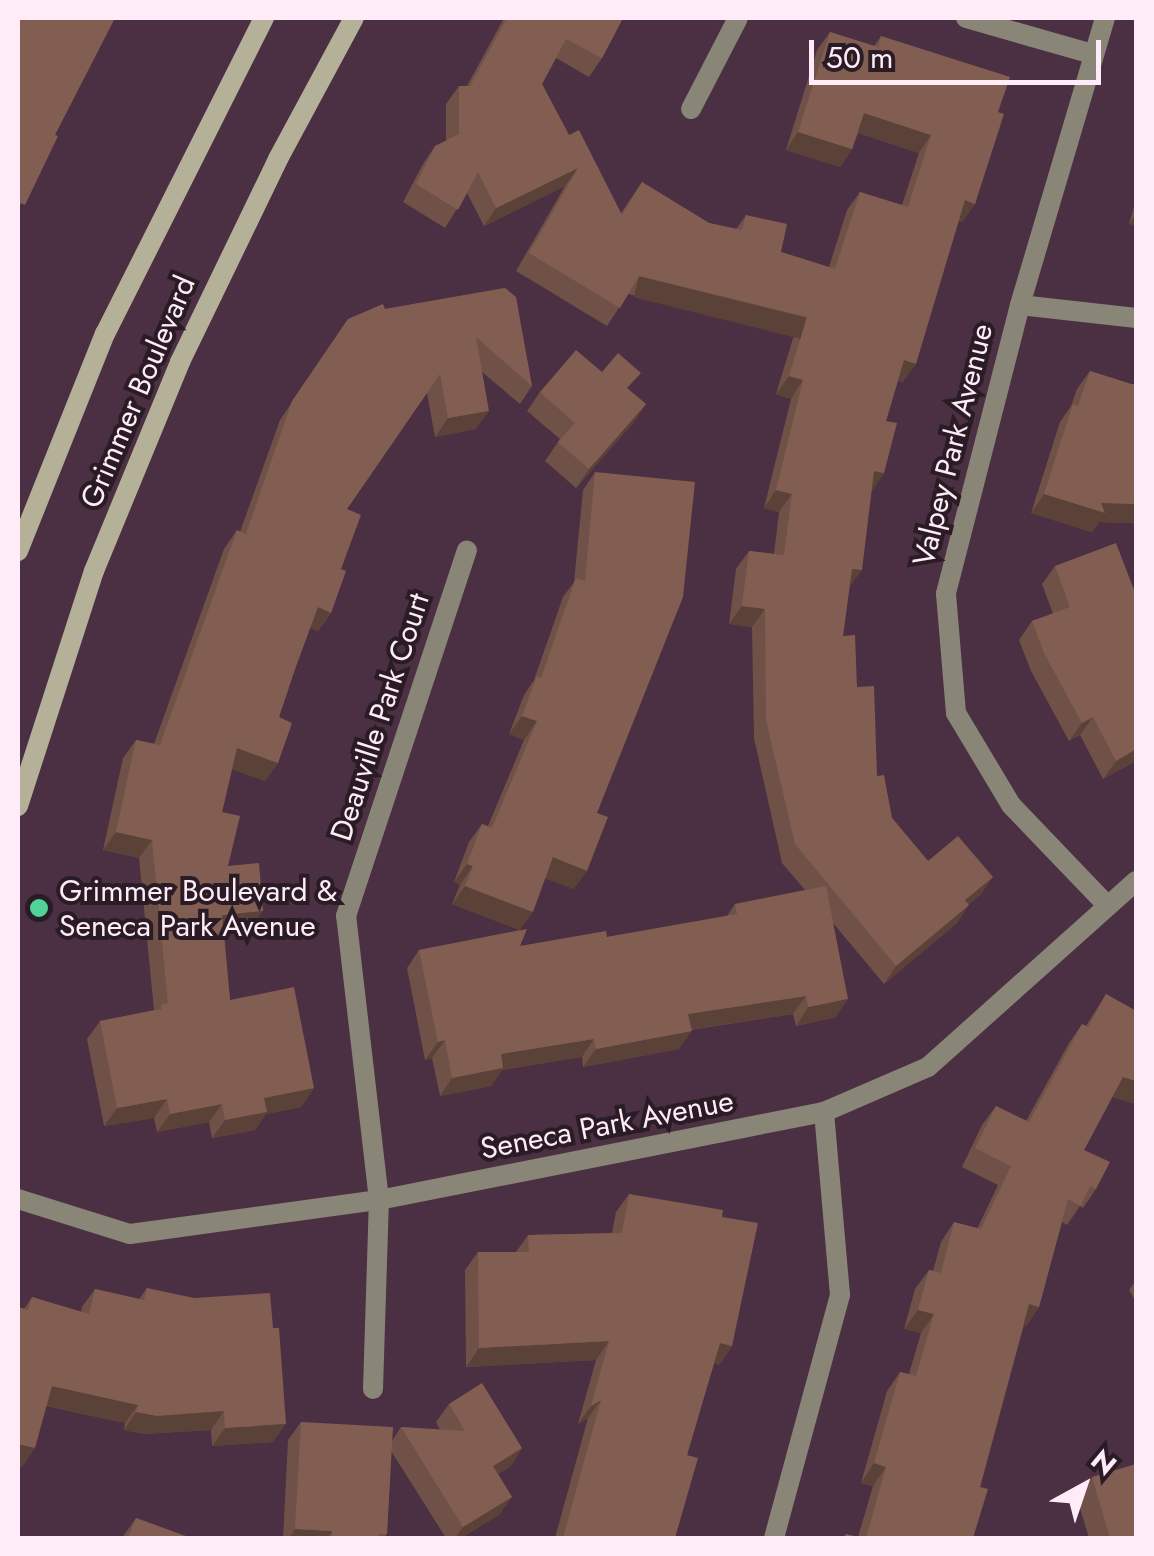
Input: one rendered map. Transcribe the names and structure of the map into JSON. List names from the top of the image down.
{
  "streets": {
    "main road": ["Grimmer Boulevard"],
    "street": ["Valpey Park Avenue", "Deauville Park Court", "Seneca Park Avenue"]
  },
  "crossings": [
    ["Valpey Park Avenue", "Seneca Park Avenue"],
    ["Deauville Park Court", "Seneca Park Avenue"]
  ],
  "places": ["Grimmer Boulevard & Seneca Park Avenue"],
  "scale_bar": "50 m",
  "north": "top right"
}
